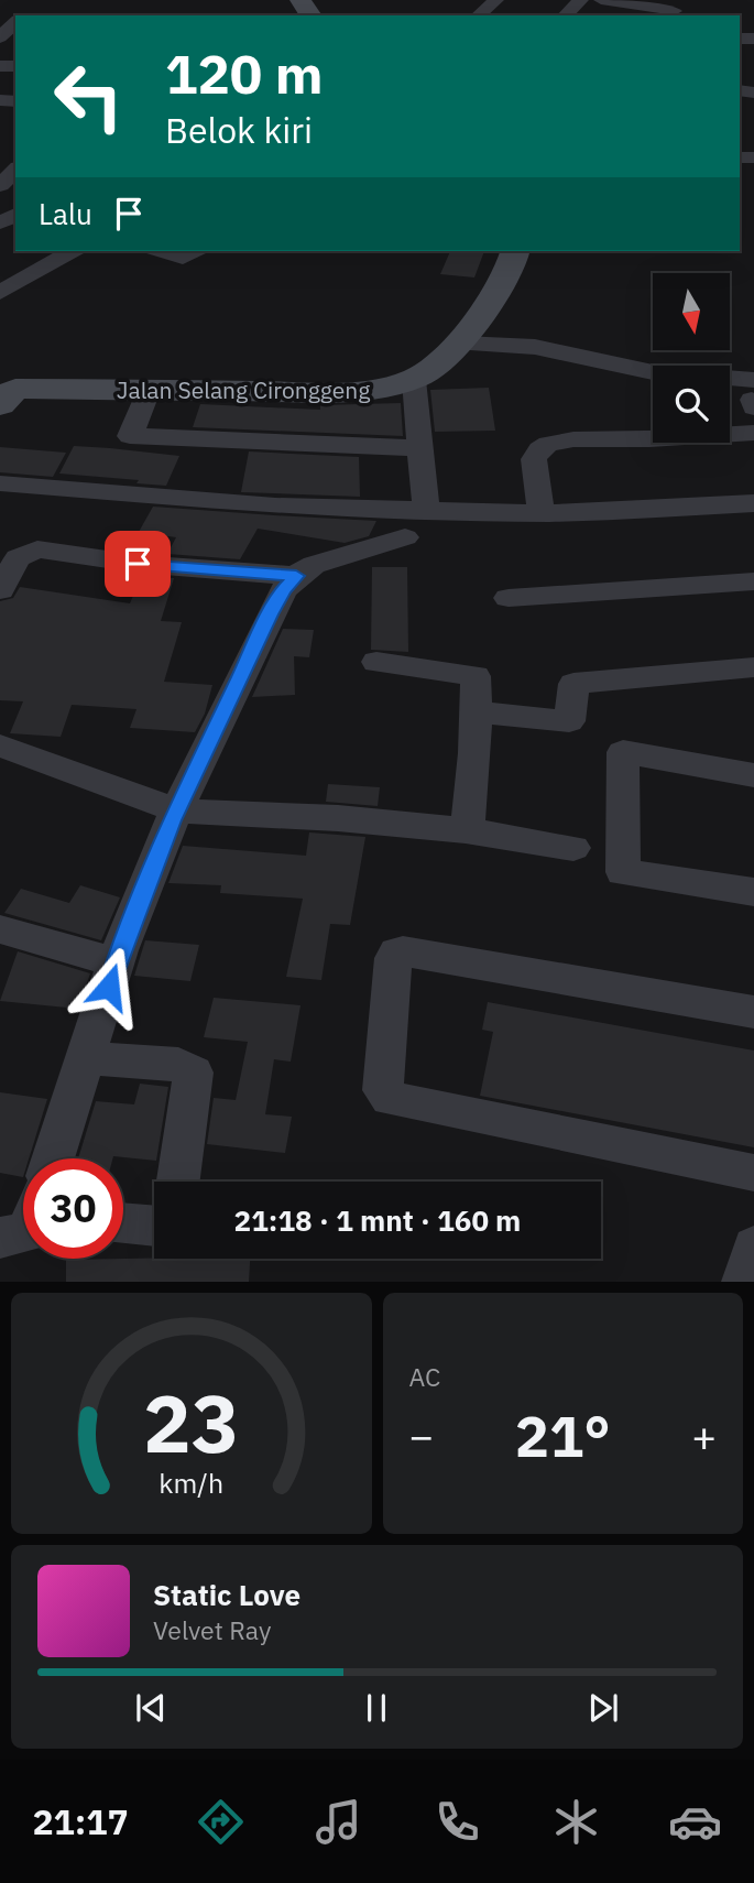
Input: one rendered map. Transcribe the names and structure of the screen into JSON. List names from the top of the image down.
{
  "streets": {
    "street": ["Jalan Selang Cironggeng"]
  },
  "north": "bottom",
  "page": {
    "turn": ["120 m", "Belok kiri"],
    "then": "Lalu",
    "limit": "30",
    "trip": "21:18 · 1 mnt · 160 m",
    "tile": "AC",
    "heat": ["−", "21°", "+"],
    "song": ["Static Love", "Velvet Ray"],
    "tabs": "21:17",
    "gauge": ["23", "km/h"]
  }
}
